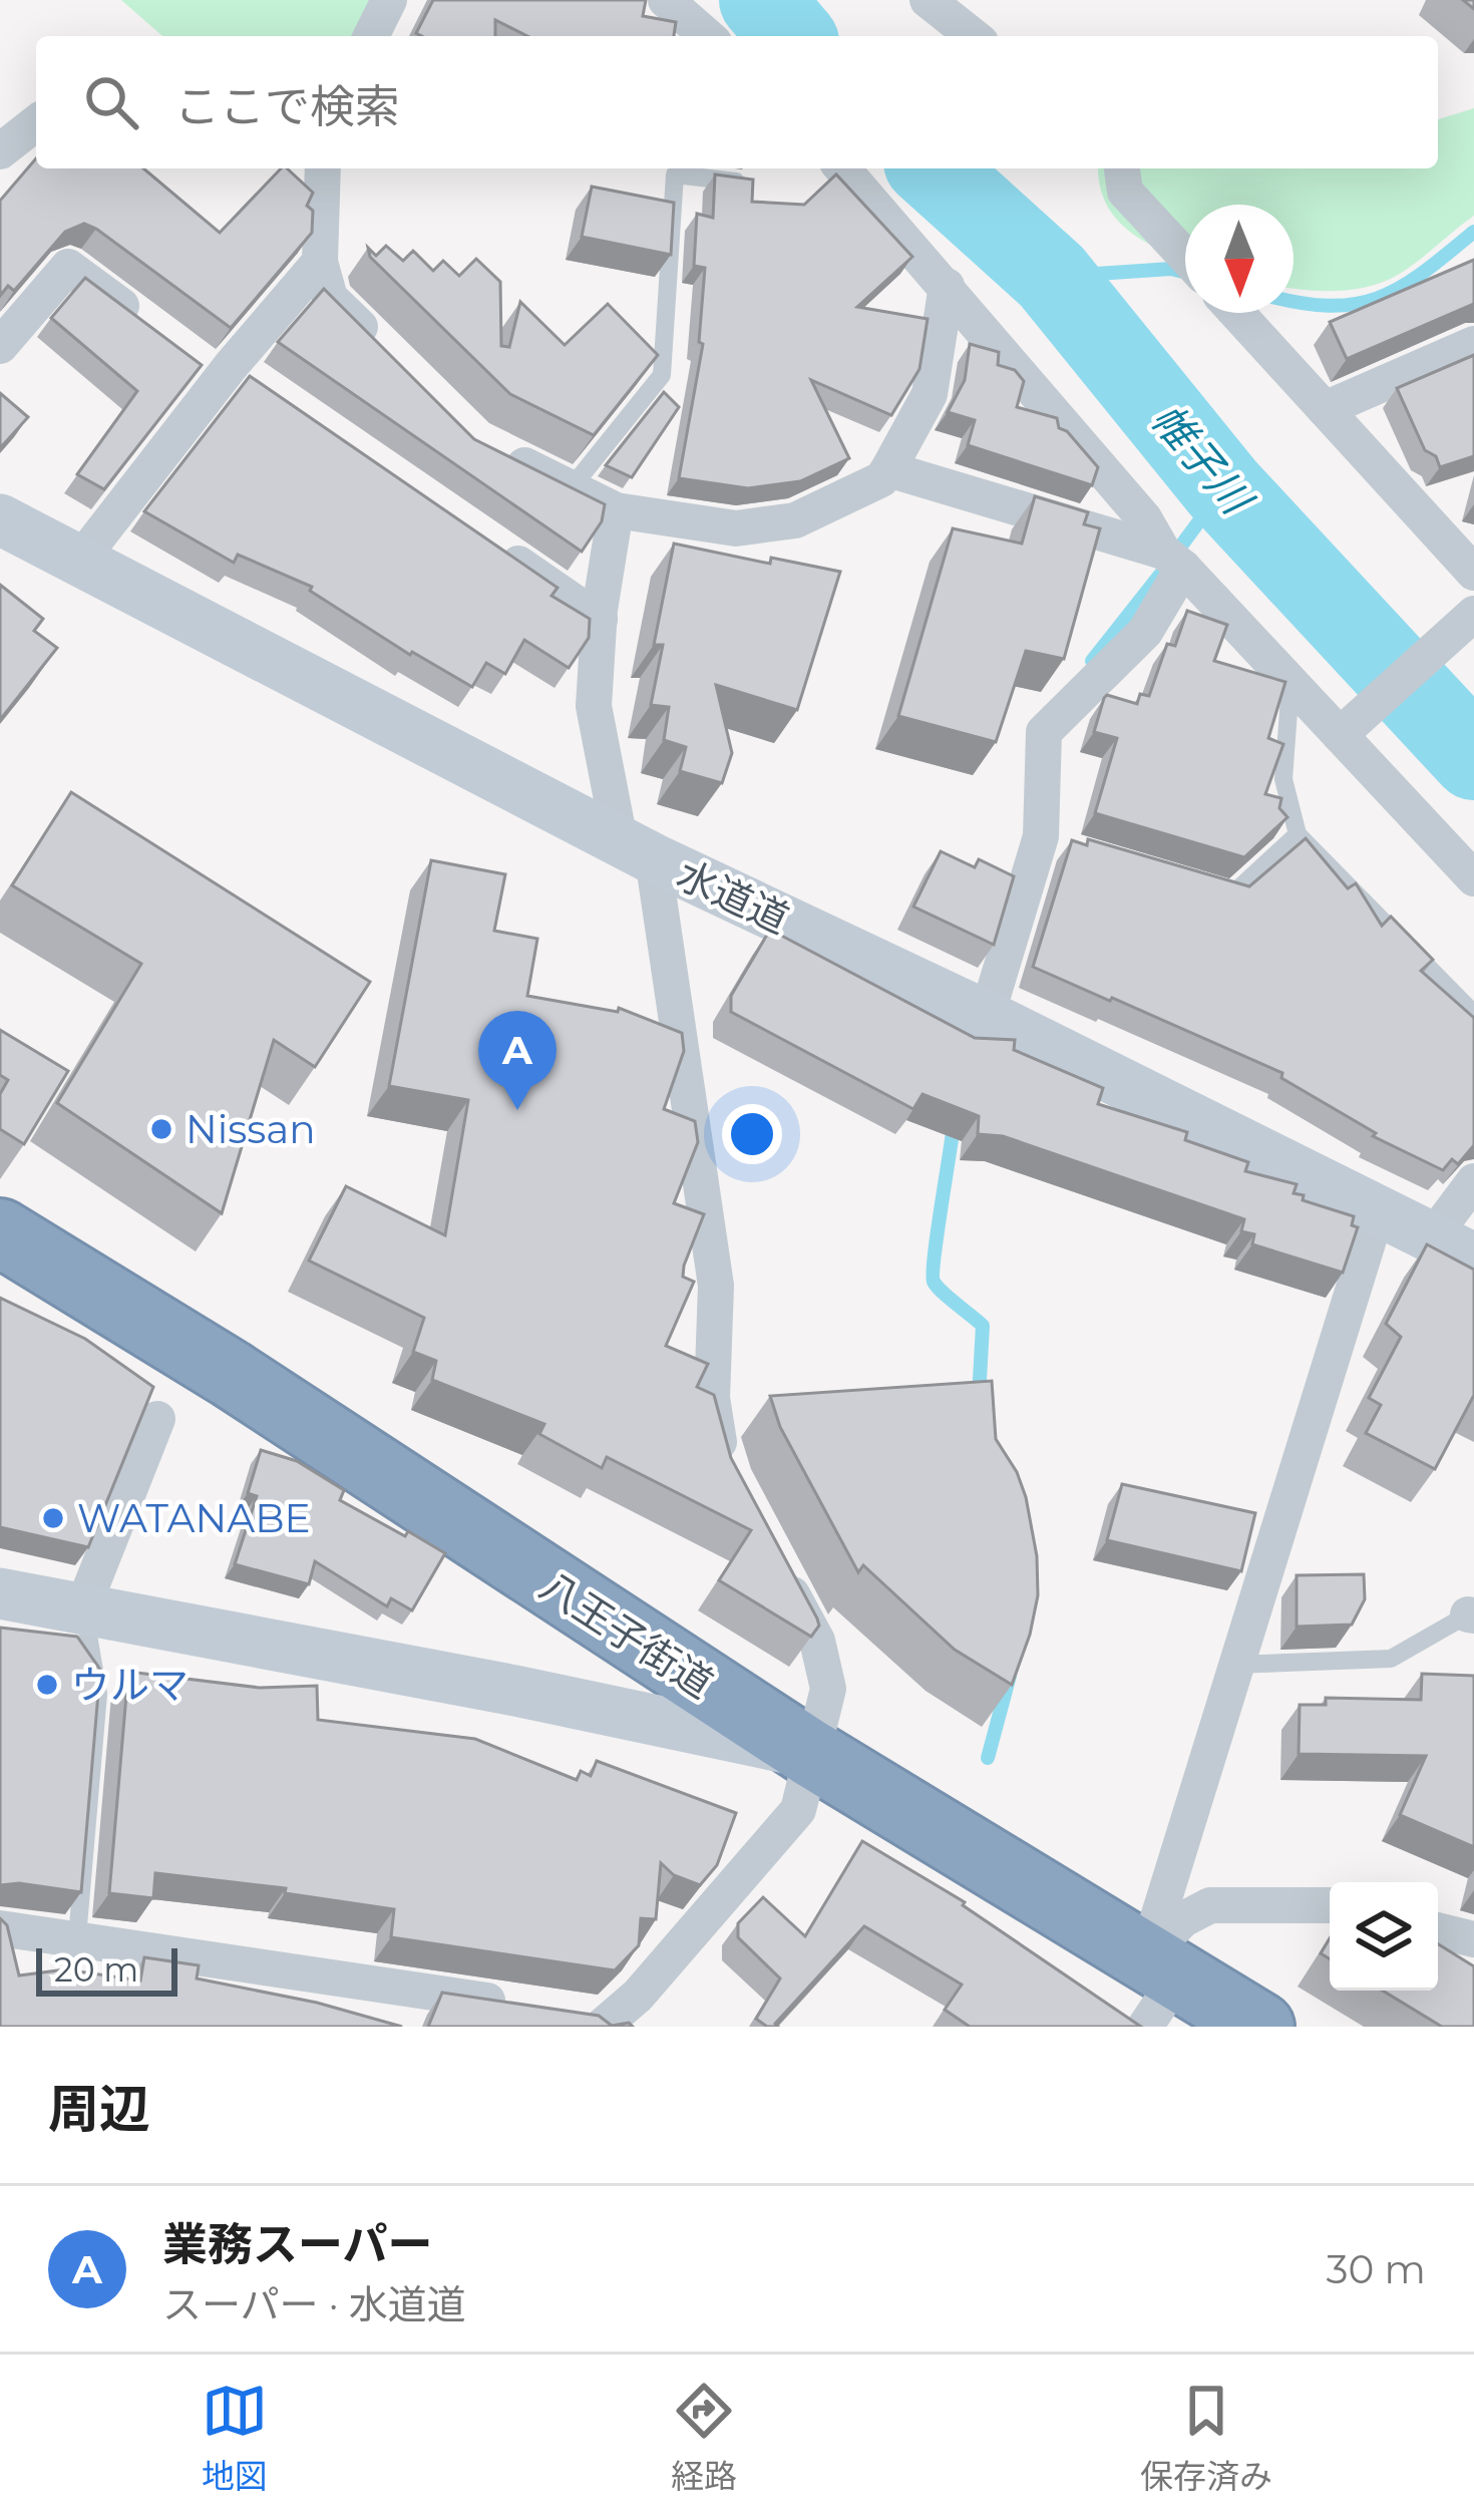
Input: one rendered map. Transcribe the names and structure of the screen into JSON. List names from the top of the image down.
{
  "streets": {
    "highway": ["八王子街道"],
    "street": ["水道道"]
  },
  "water": ["帷子川"],
  "places": ["Nissan", "WATANABE", "ウルマ"],
  "scale_bar": "20 m",
  "north": "bottom",
  "page": {
    "search": "ここで検索",
    "pins": "A",
    "scale": "20 m",
    "heading": "周辺",
    "list": [
      {
        "mark": "A",
        "name": "業務スーパー",
        "note": "スーパー · 水道道",
        "value": "30 m"
      }
    ],
    "nav": ["地図", "経路", "保存済み"]
  }
}
